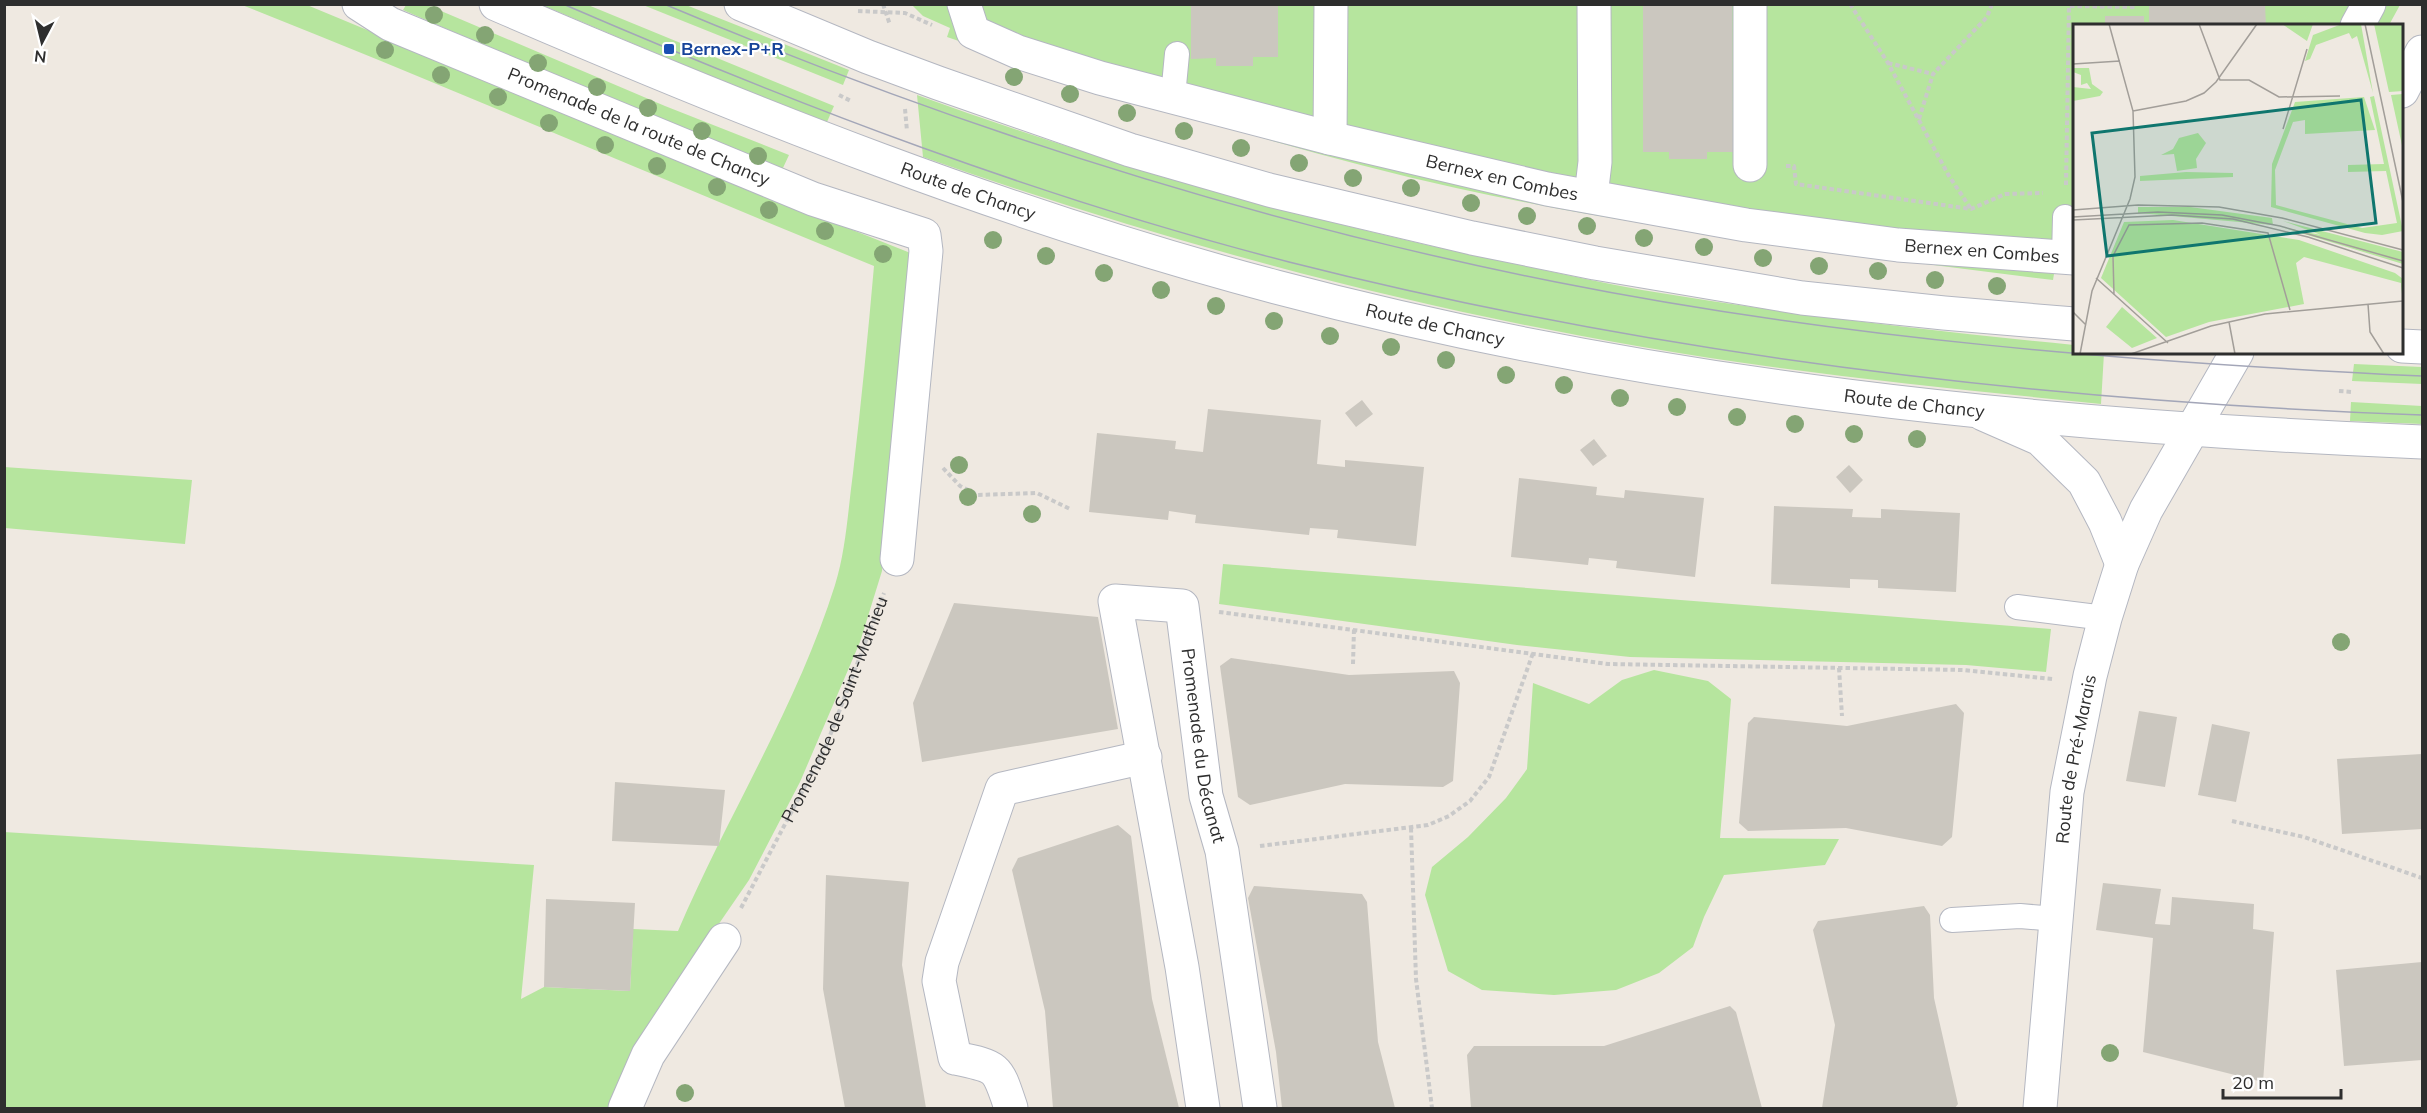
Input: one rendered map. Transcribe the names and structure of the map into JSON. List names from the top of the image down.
{
  "streets": {
    "street": [
      "Promenade de la route de Chancy",
      "Bernex en Combes",
      "Route de Chancy",
      "Promenade du Décanat",
      "Route de Pré-Marais"
    ],
    "path": ["Promenade de Saint-Mathieu"]
  },
  "crossings": [
    ["Route de Chancy", "Route de Pré-Marais"]
  ],
  "places": {
    "transit": ["Bernex-P+R"]
  },
  "scale_bar": "20 m",
  "north": "bottom"
}
